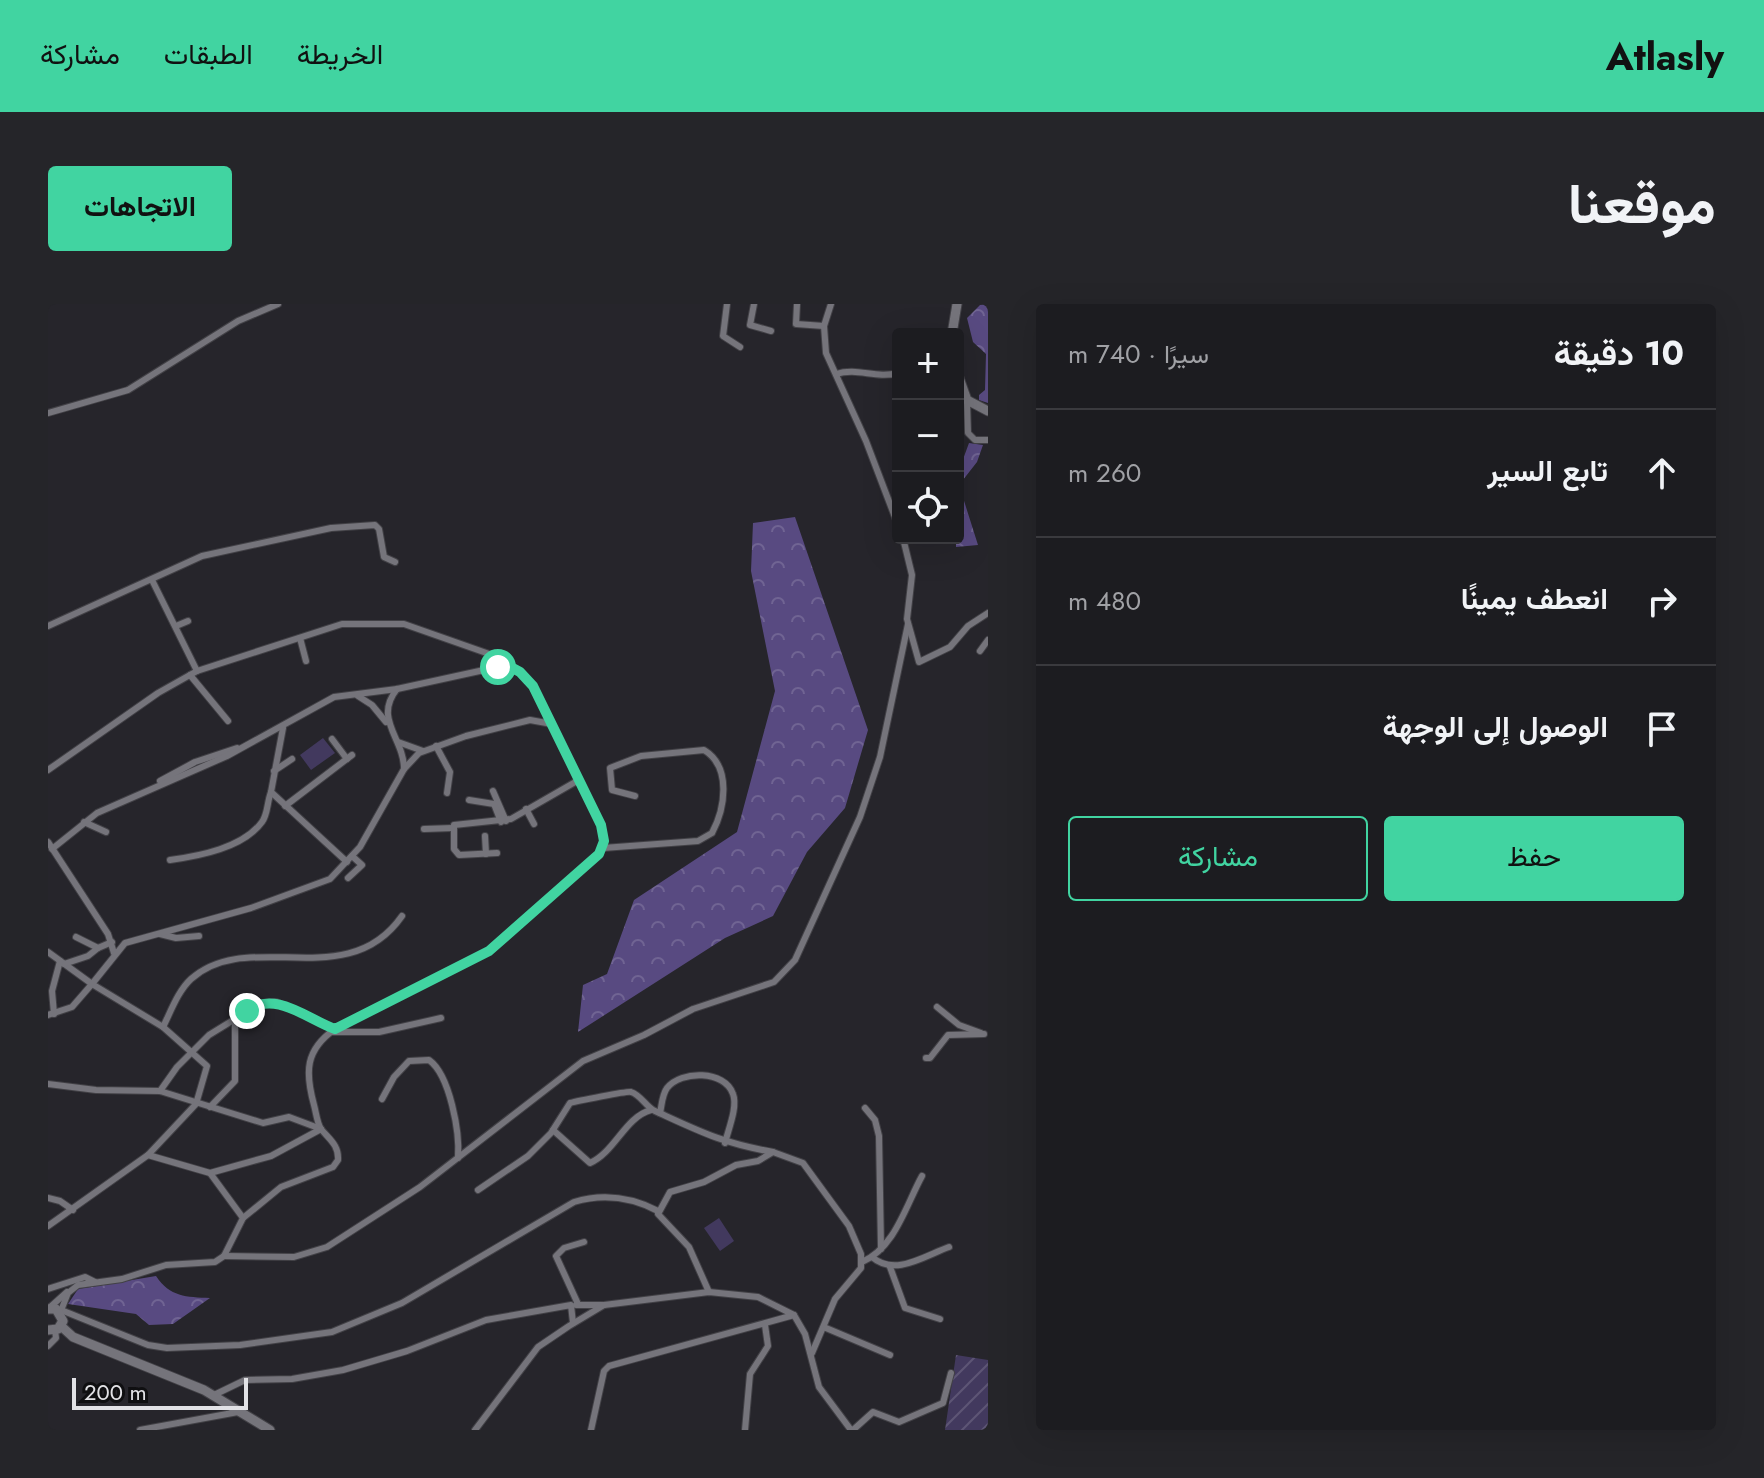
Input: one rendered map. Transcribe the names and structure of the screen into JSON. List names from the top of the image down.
{
  "scale_bar": "200 m",
  "page": {
    "header": "Atlasly",
    "nav": ["الخريطة", "الطبقات", "مشاركة"],
    "title": "موقعنا",
    "buttons": [
      "الاتجاهات",
      ["حفظ", "مشاركة"]
    ],
    "heading": ["10 دقيقة", "سيرًا · 740 m"],
    "map_buttons": ["+", "−"],
    "list": [
      ["تابع السير", "260 m"],
      ["انعطف يمينًا", "480 m"],
      "الوصول إلى الوجهة"
    ],
    "scale": "200 m"
  }
}
